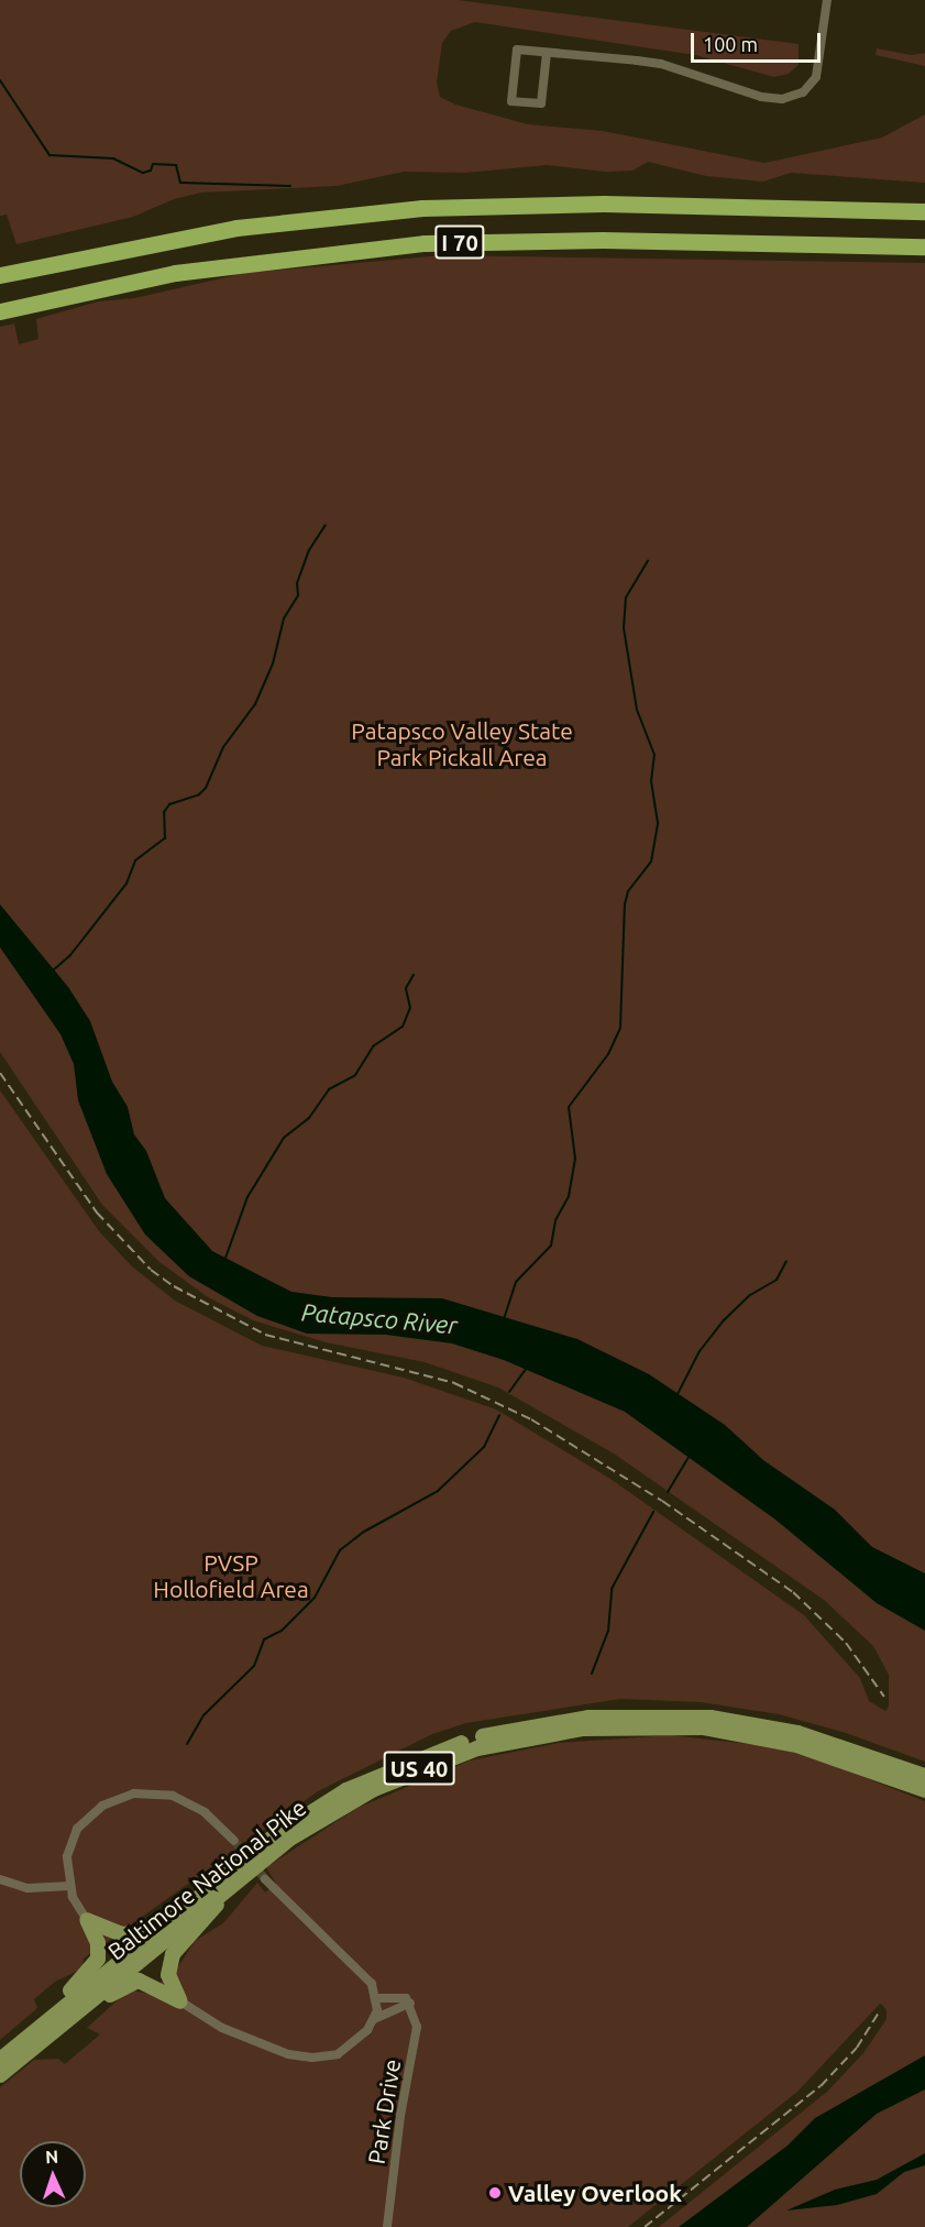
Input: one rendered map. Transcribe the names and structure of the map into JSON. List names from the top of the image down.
{
  "streets": {
    "highway": ["I 70"],
    "main road": ["US 40", "Baltimore National Pike"],
    "street": ["Park Drive"]
  },
  "water": ["Patapsco River"],
  "parks": ["Patapsco Valley State Park Pickall Area", "PVSP Hollofield Area"],
  "places": ["Valley Overlook"],
  "scale_bar": "100 m",
  "north": "top"
}
